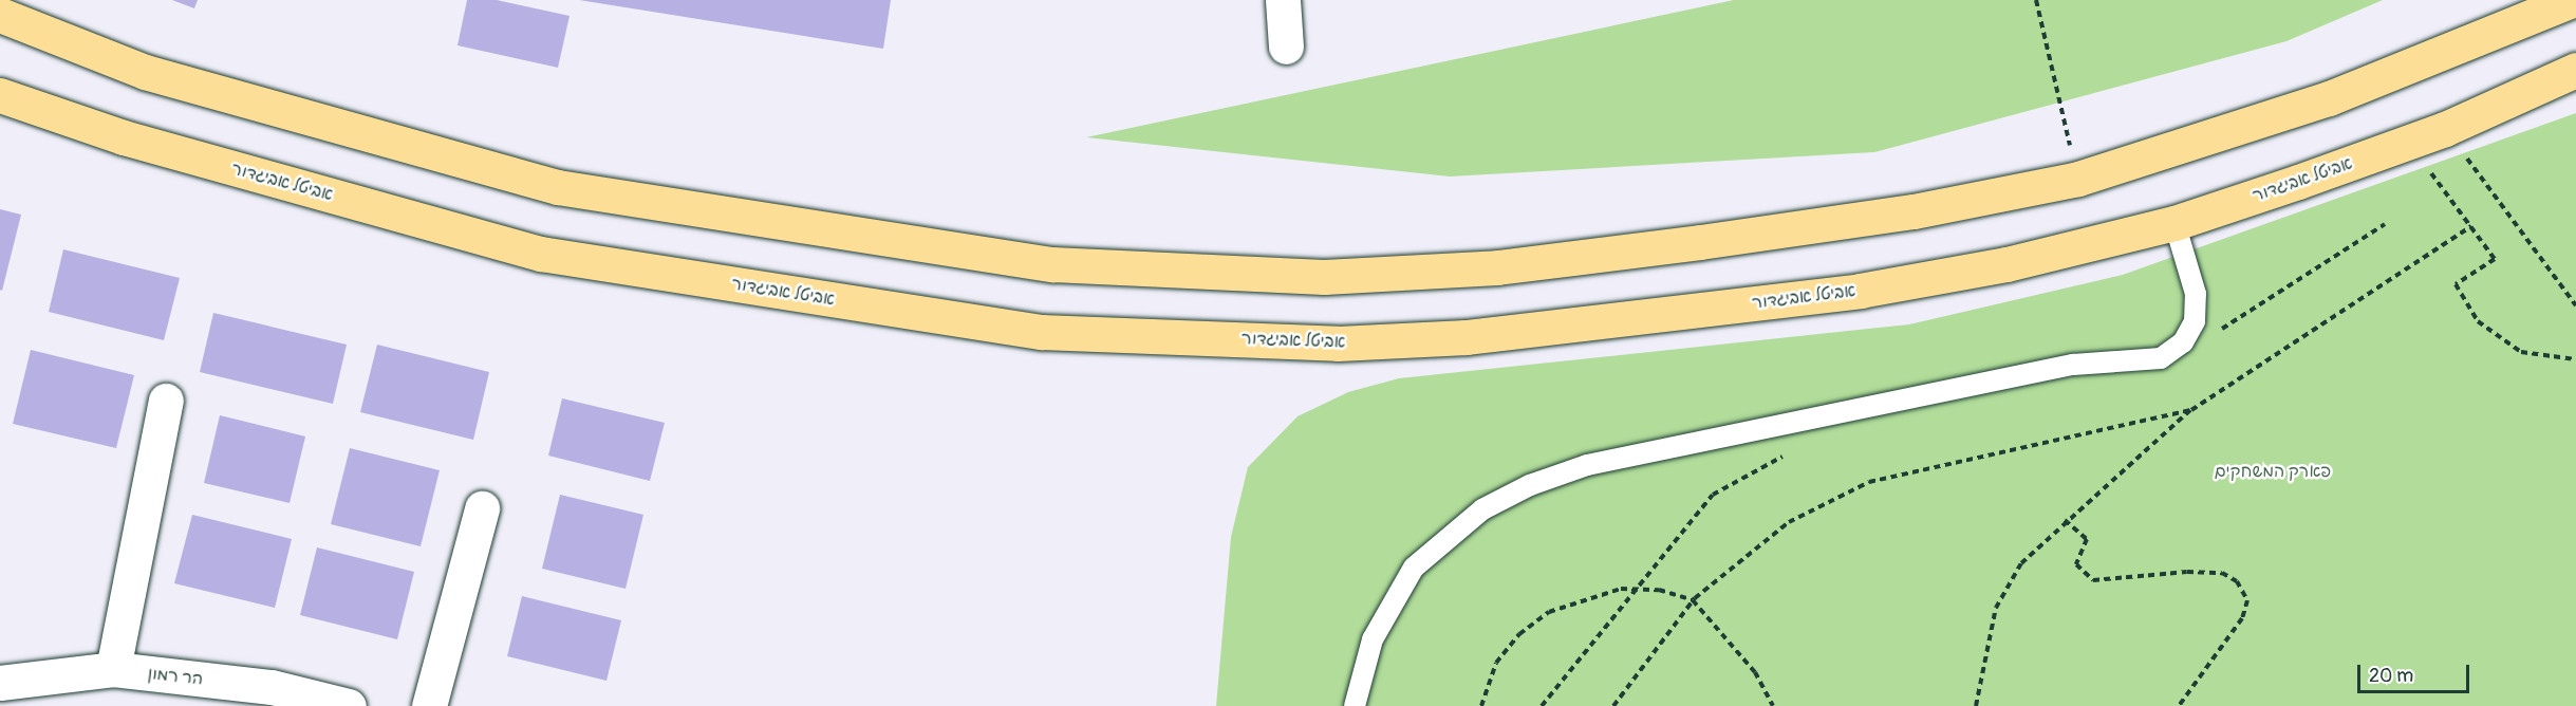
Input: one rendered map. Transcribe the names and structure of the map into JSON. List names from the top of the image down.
{
  "streets": {
    "main road": ["אביטל אביגדור"],
    "street": ["הר רמון"]
  },
  "parks": ["פארק המשחקים"],
  "scale_bar": "20 m"
}
